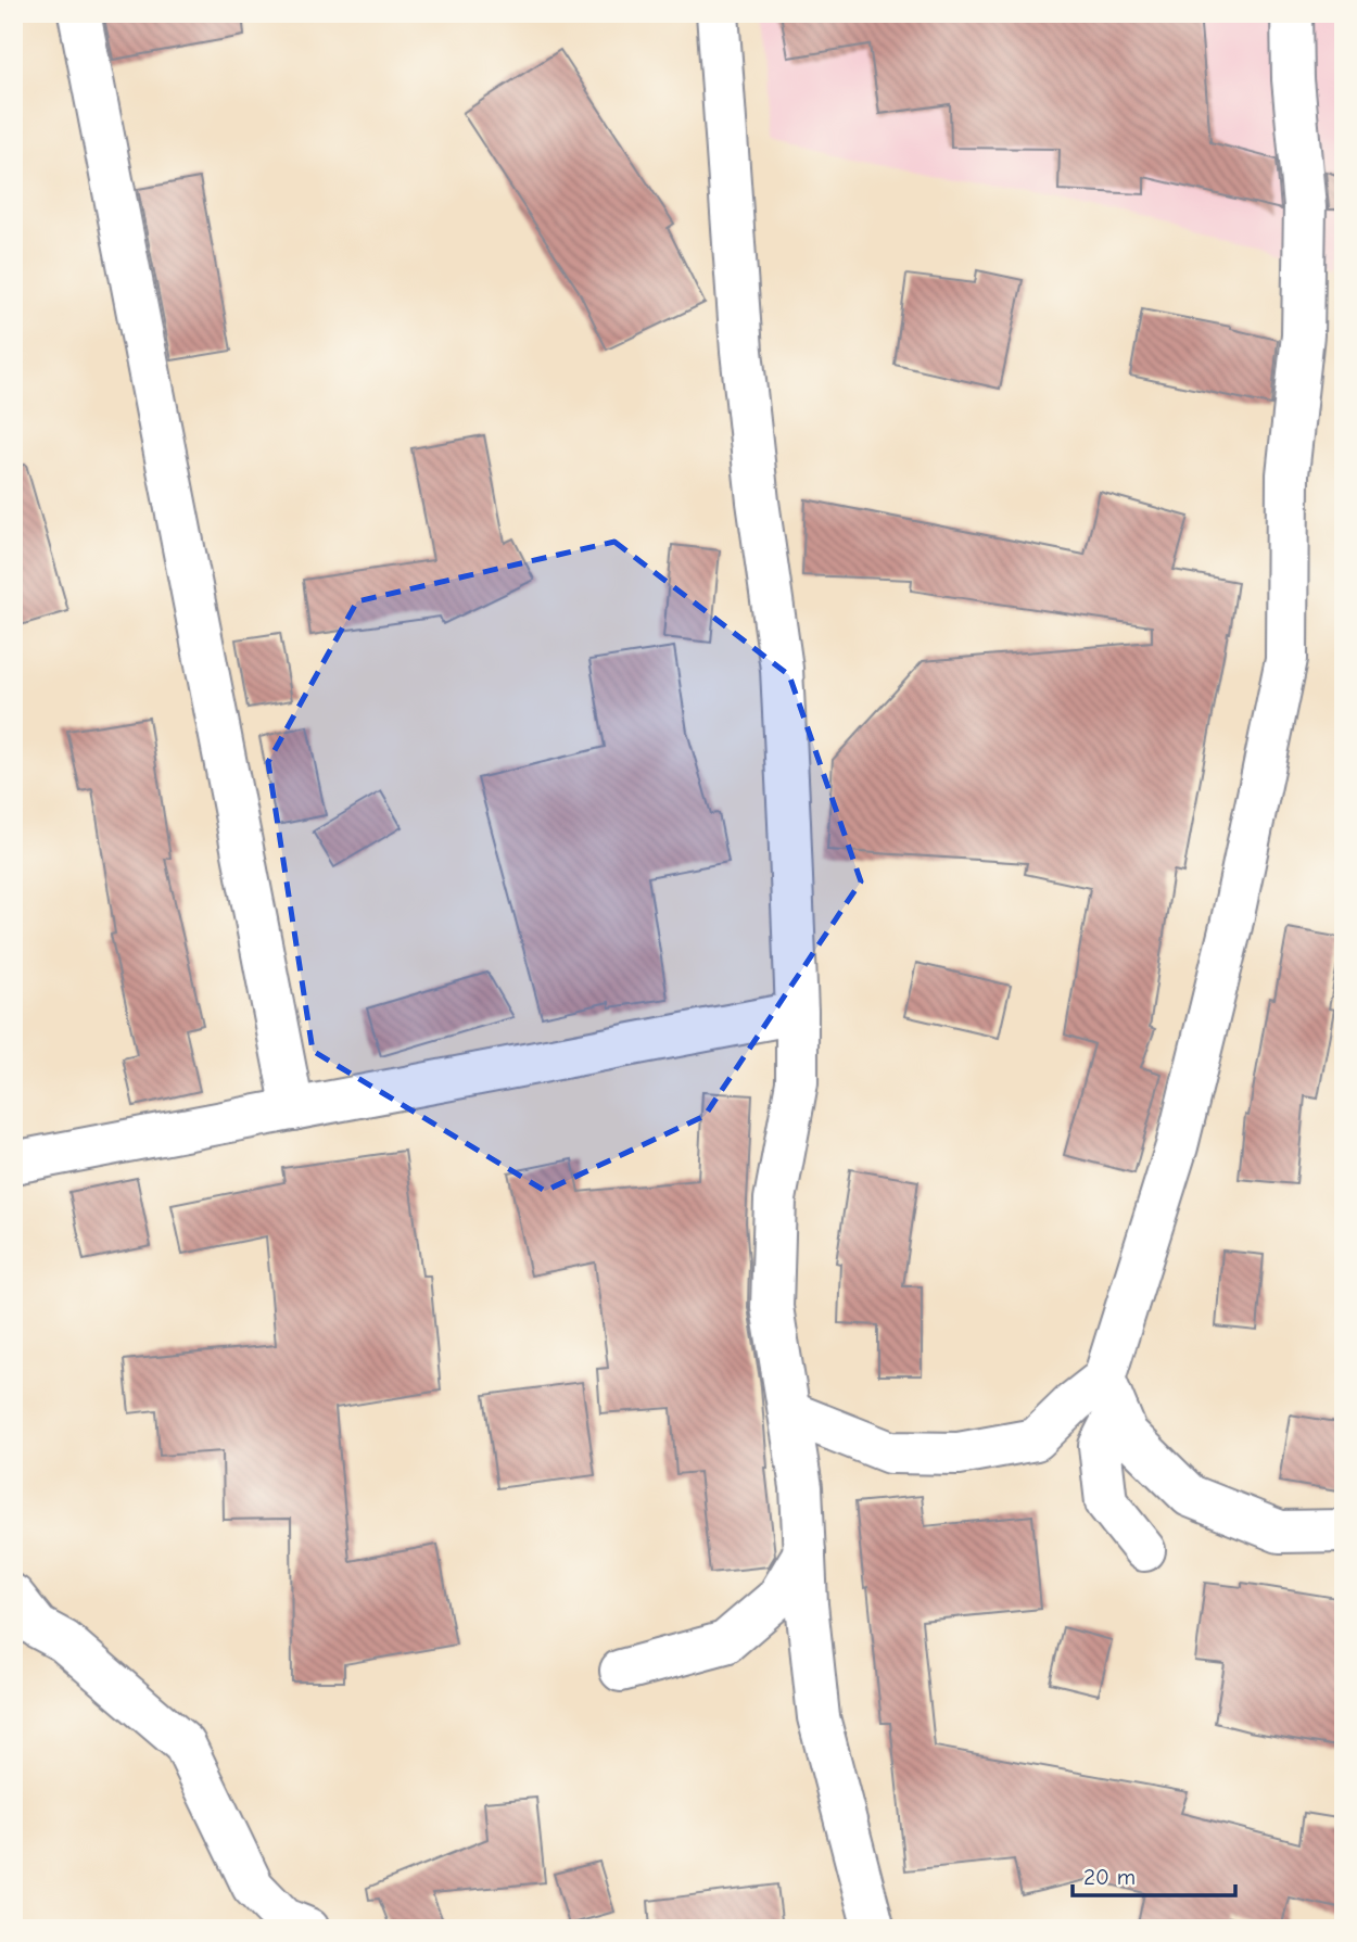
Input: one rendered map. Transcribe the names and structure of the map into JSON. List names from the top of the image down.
{
  "scale_bar": "20 m"
}
